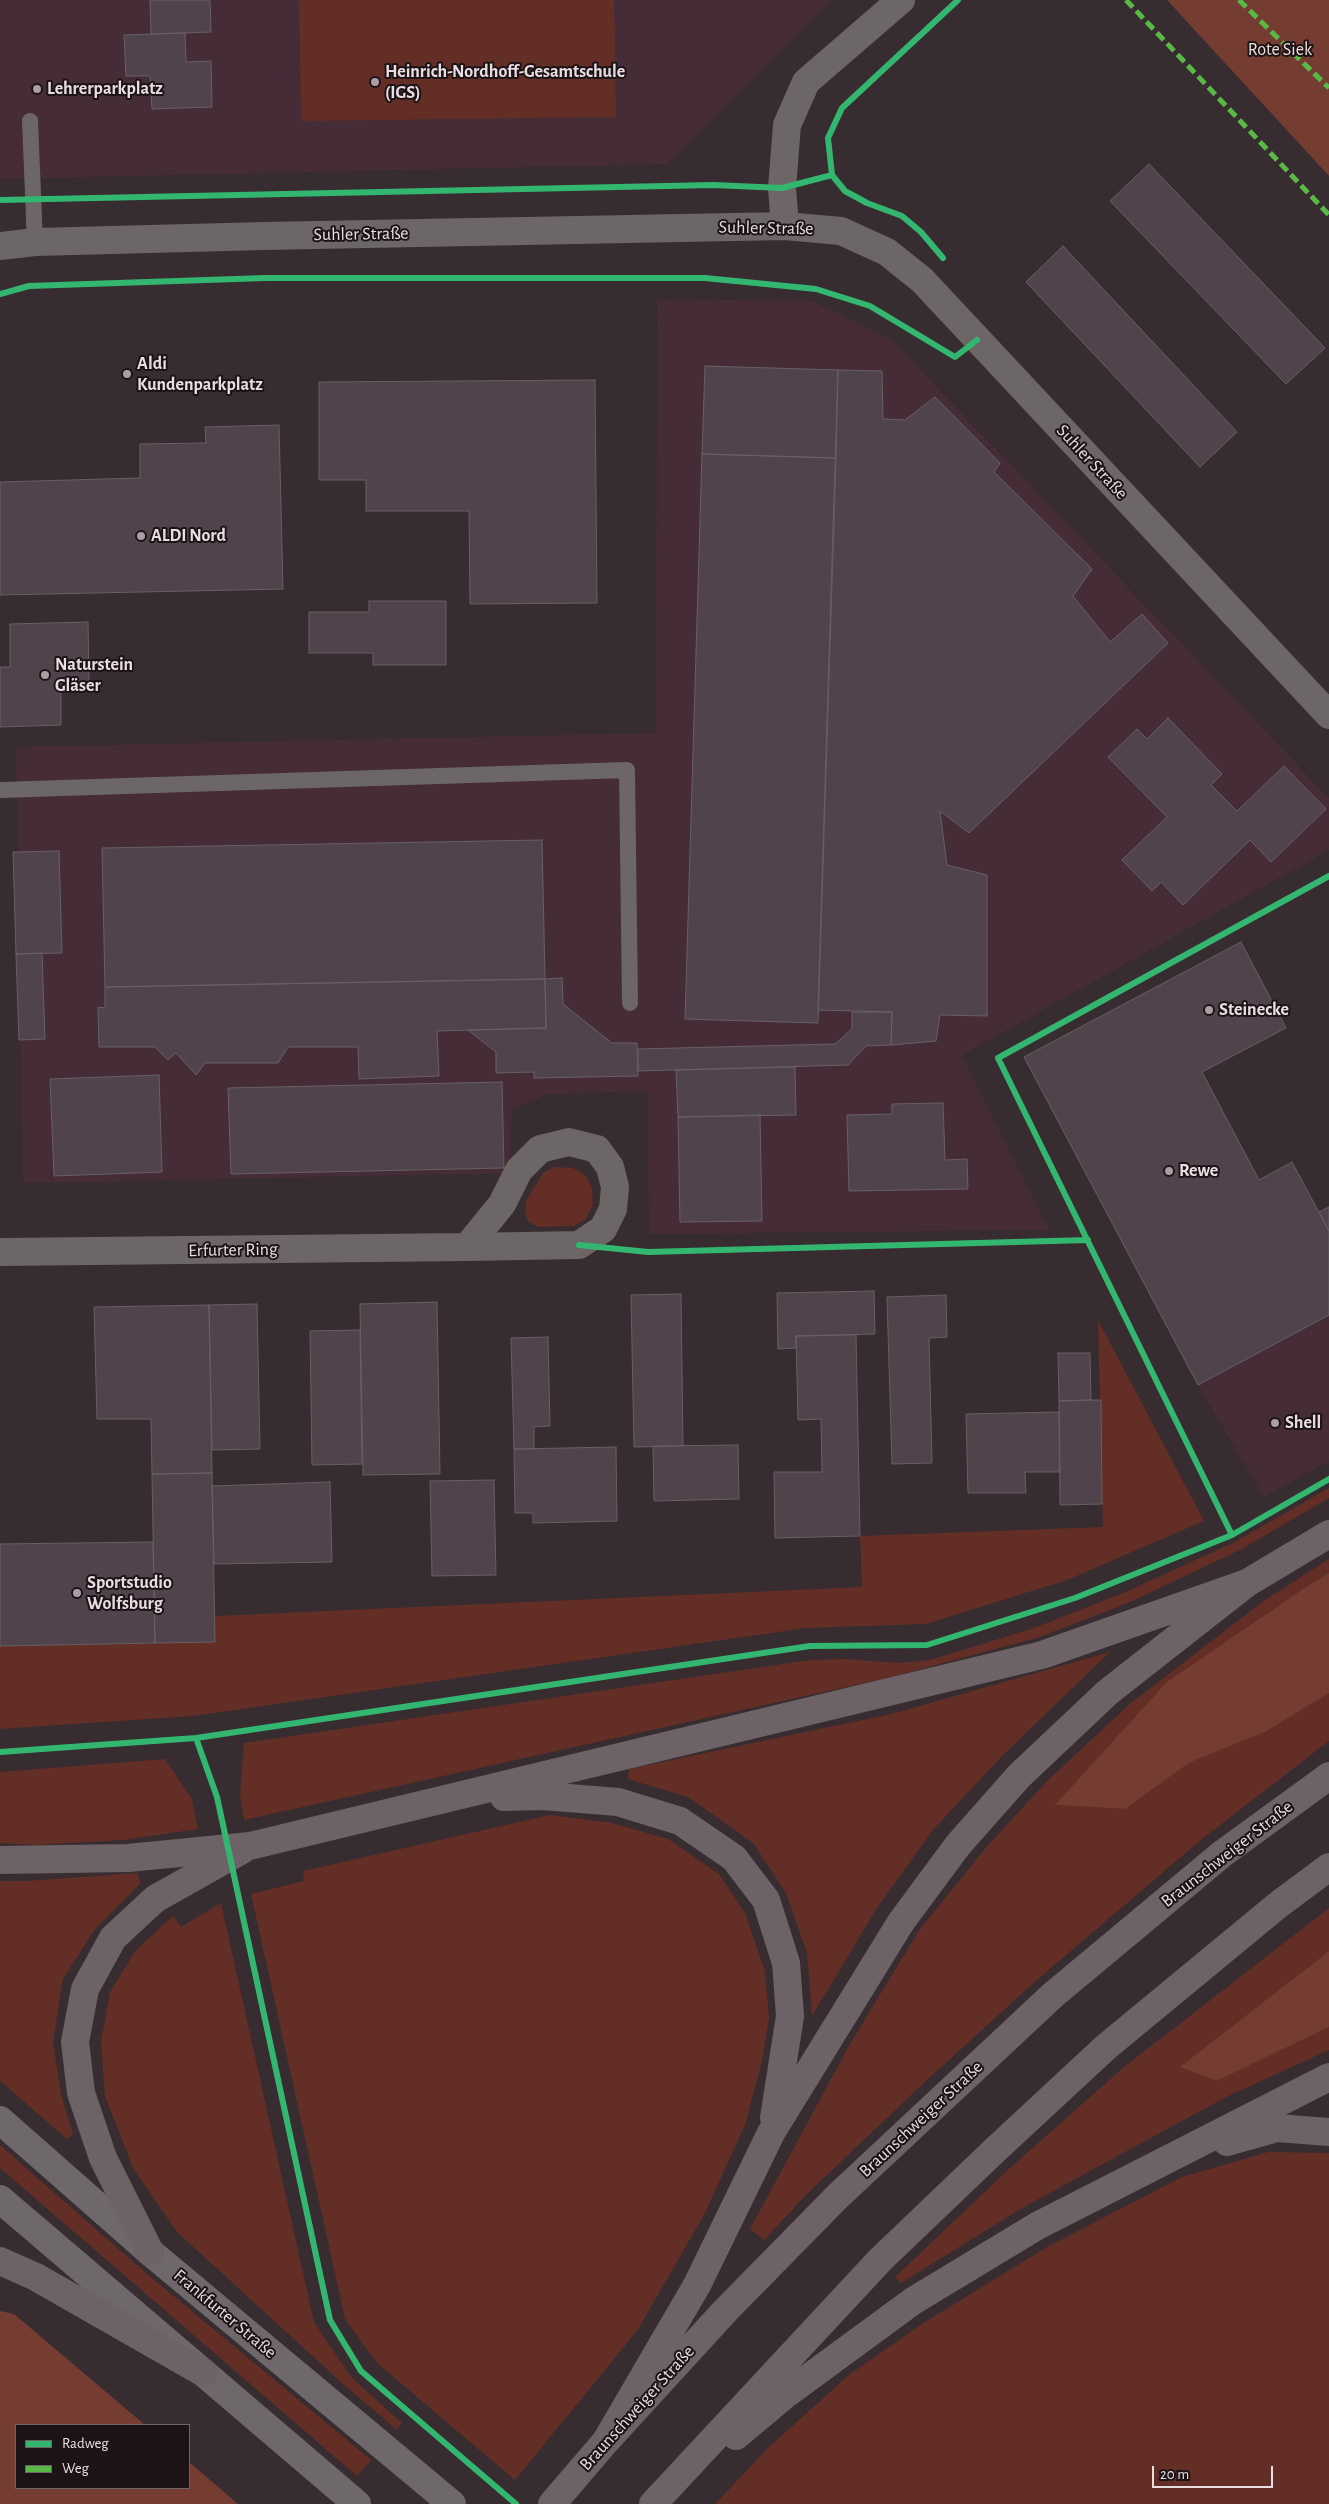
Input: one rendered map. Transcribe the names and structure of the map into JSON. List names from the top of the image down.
{
  "streets": {
    "highway": ["Braunschweiger Straße"],
    "street": ["Suhler Straße", "Erfurter Ring", "Frankfurter Straße"]
  },
  "parks": ["Rote Siek"],
  "places": [
    "Heinrich-Nordhoff-Gesamtschule (IGS)",
    "Lehrerparkplatz",
    "Aldi Kundenparkplatz",
    "ALDI Nord",
    "Naturstein Gläser",
    "Steinecke",
    "Rewe",
    "Shell",
    "Sportstudio Wolfsburg"
  ],
  "legend": ["Radweg", "Weg"],
  "scale_bar": "20 m"
}
